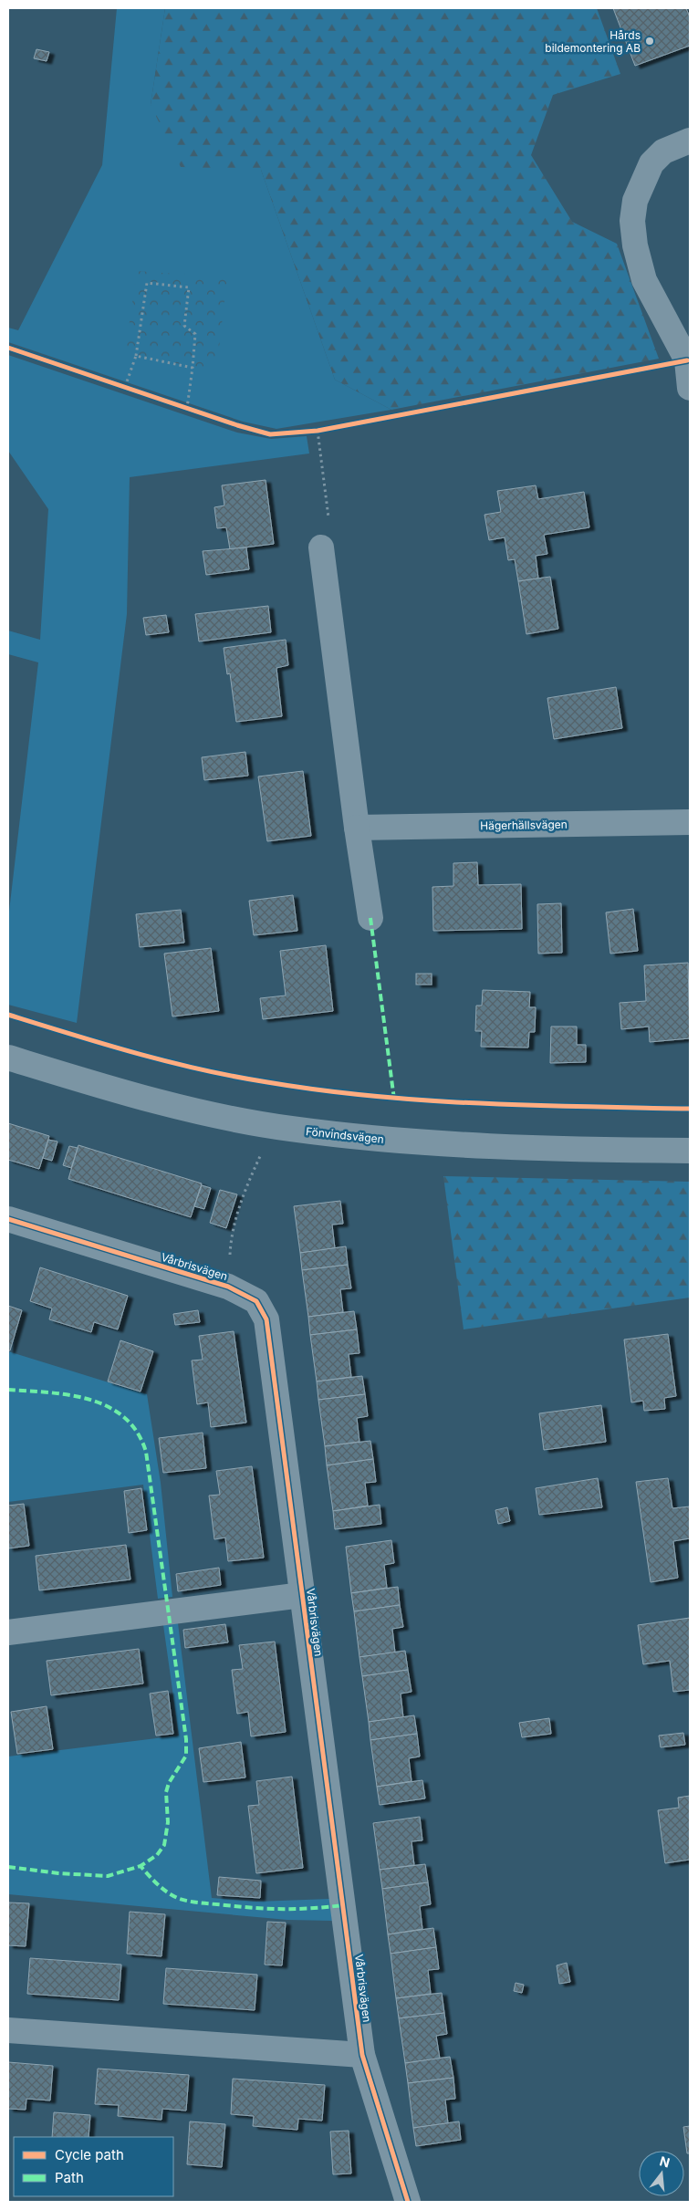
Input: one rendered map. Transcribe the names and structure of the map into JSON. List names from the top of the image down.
{
  "streets": {
    "street": ["Hägerhällsvägen", "Fönvindsvägen", "Vårbrisvägen"]
  },
  "places": ["Hårds bildemontering AB"],
  "legend": ["Cycle path", "Path"],
  "north": "top"
}
